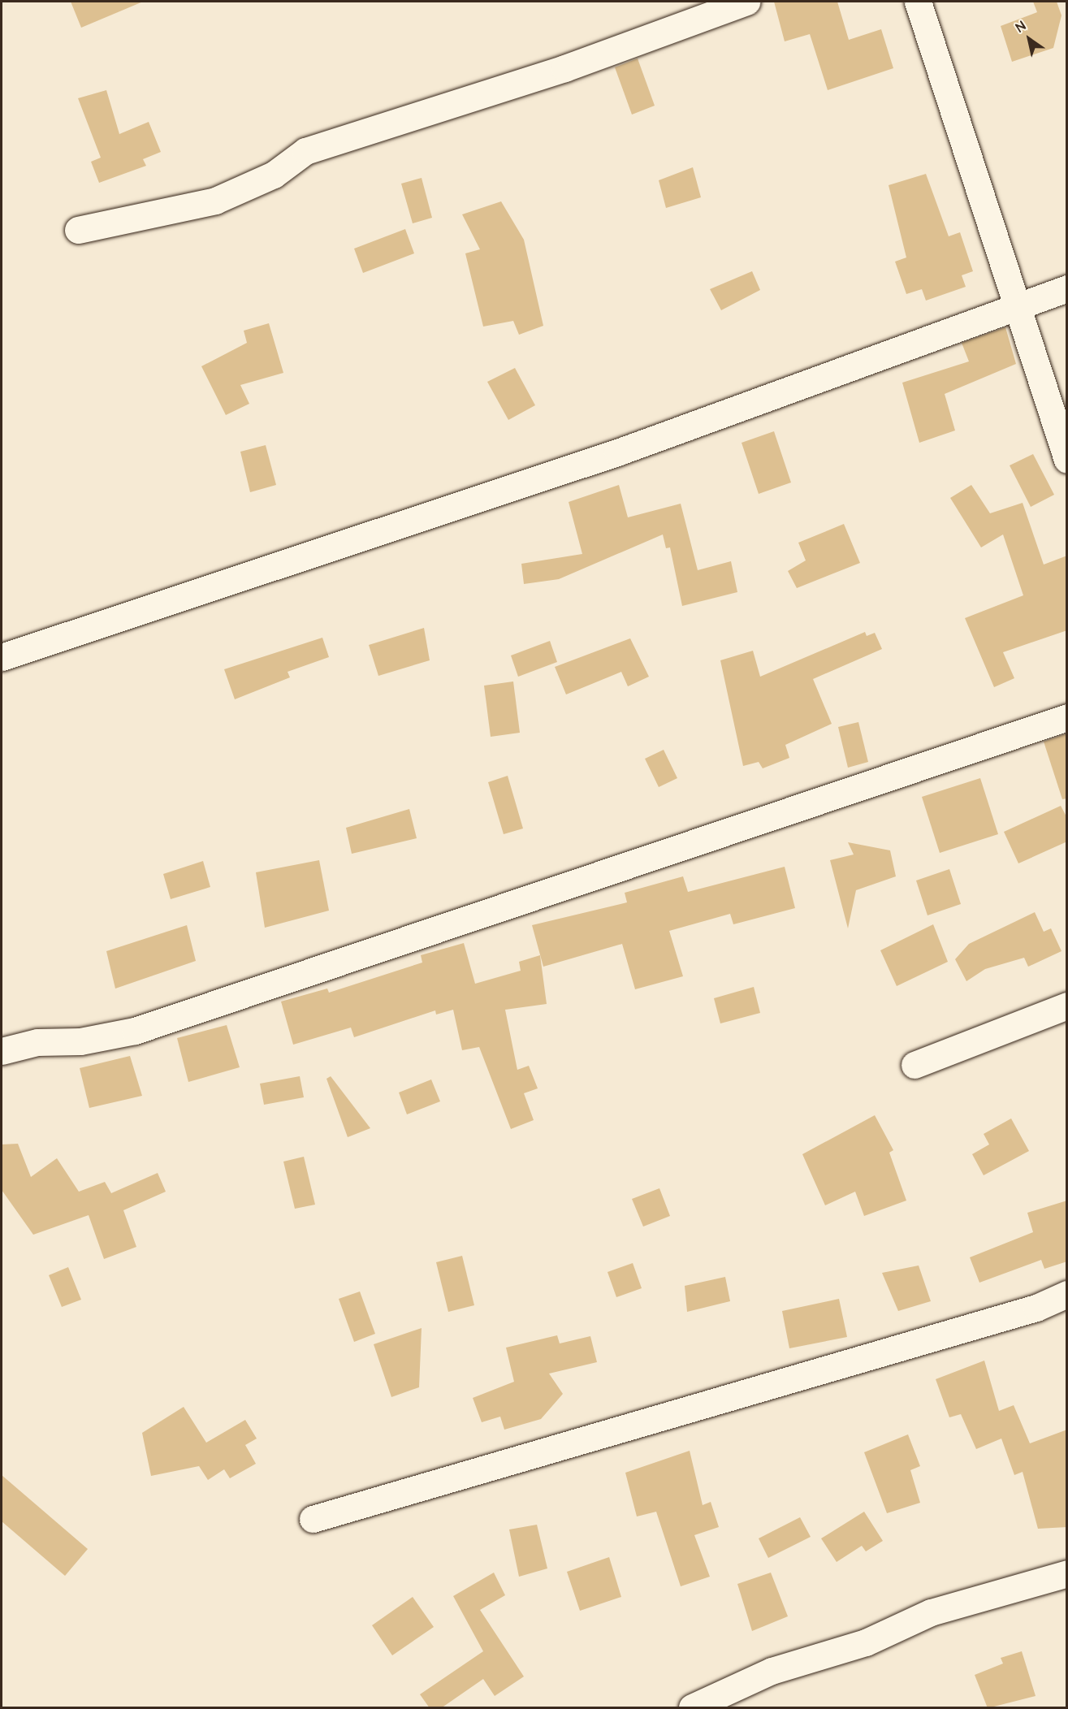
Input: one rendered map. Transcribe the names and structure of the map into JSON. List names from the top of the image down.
{
  "north": "top left"
}
